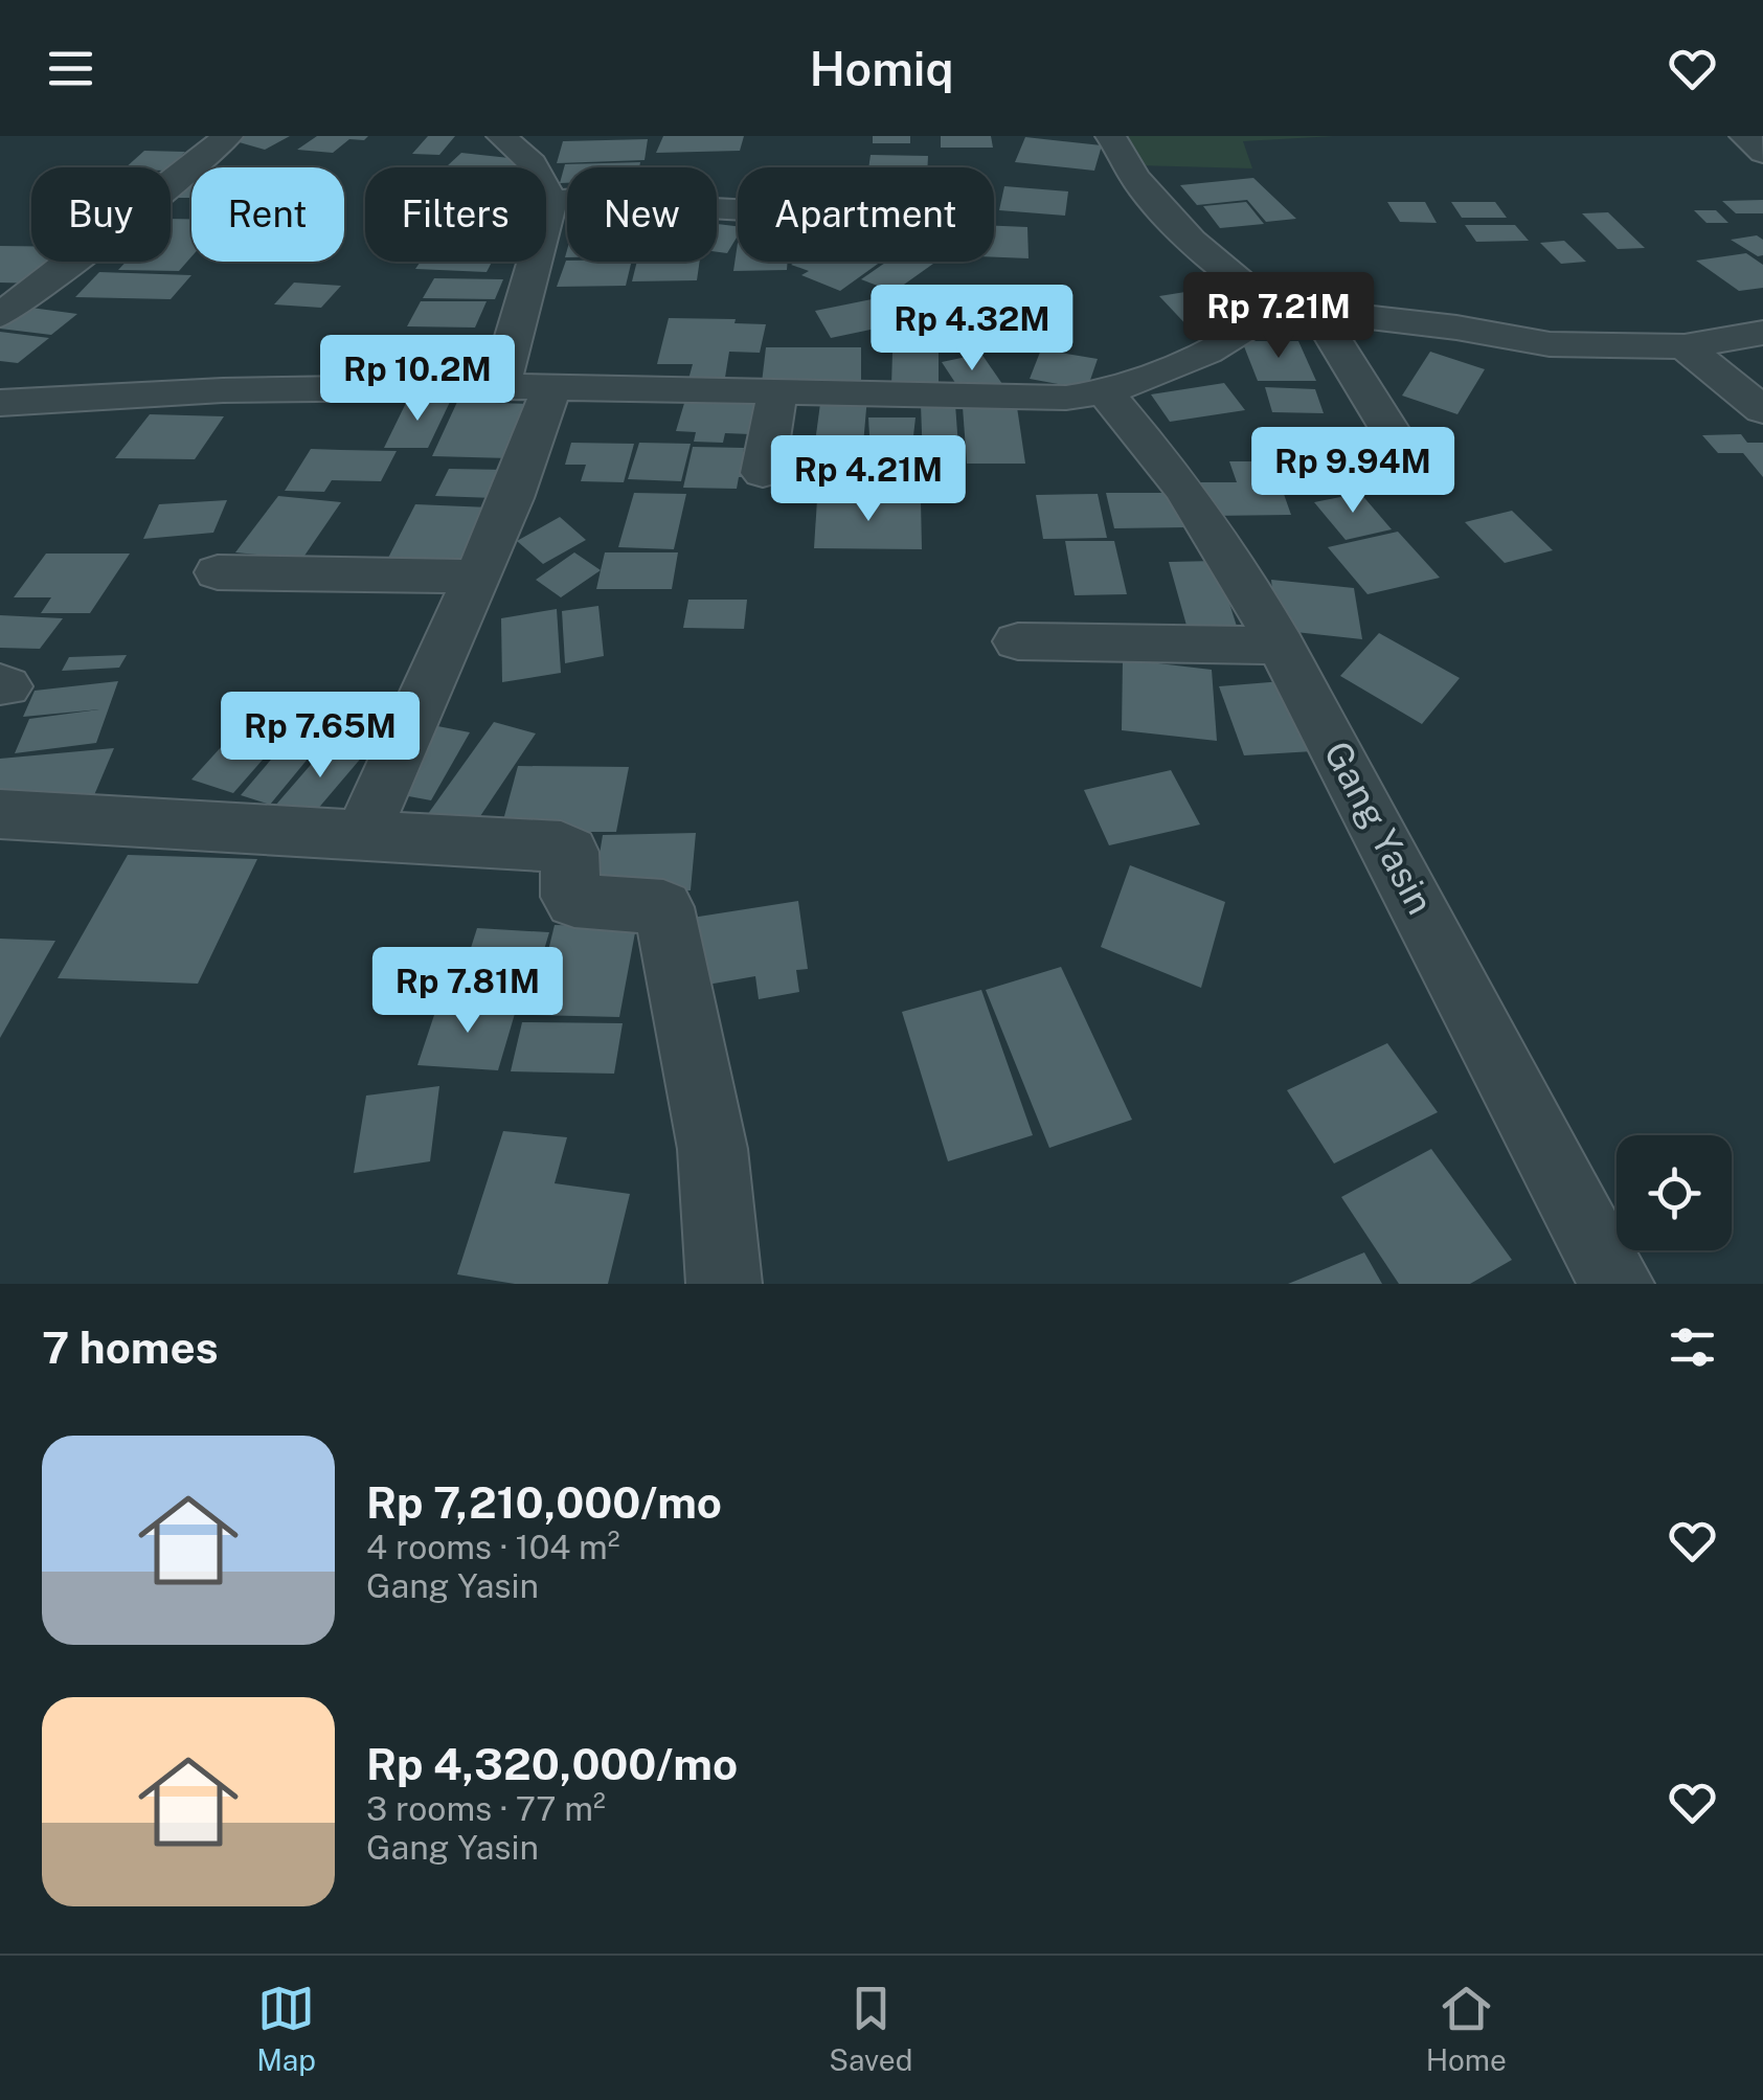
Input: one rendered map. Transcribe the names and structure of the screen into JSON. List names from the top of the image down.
{
  "streets": {
    "street": ["Gang Yasin"]
  },
  "page": {
    "header": "Homiq",
    "chip": [
      "Buy",
      "Rent",
      "Filters",
      "New",
      "Apartment"
    ],
    "price": [
      "Rp 7.21M",
      "Rp 4.32M",
      "Rp 10.2M",
      "Rp 9.94M",
      "Rp 4.21M",
      "Rp 7.65M",
      "Rp 7.81M"
    ],
    "heading": "7 homes",
    "list": [
      {
        "name": "Rp 7,210,000/mo",
        "note": "4 rooms · 104 m² · Gang Yasin"
      },
      {
        "name": "Rp 4,320,000/mo",
        "note": "3 rooms · 77 m² · Gang Yasin"
      }
    ],
    "tabs": ["Map", "Saved", "Home"]
  }
}
